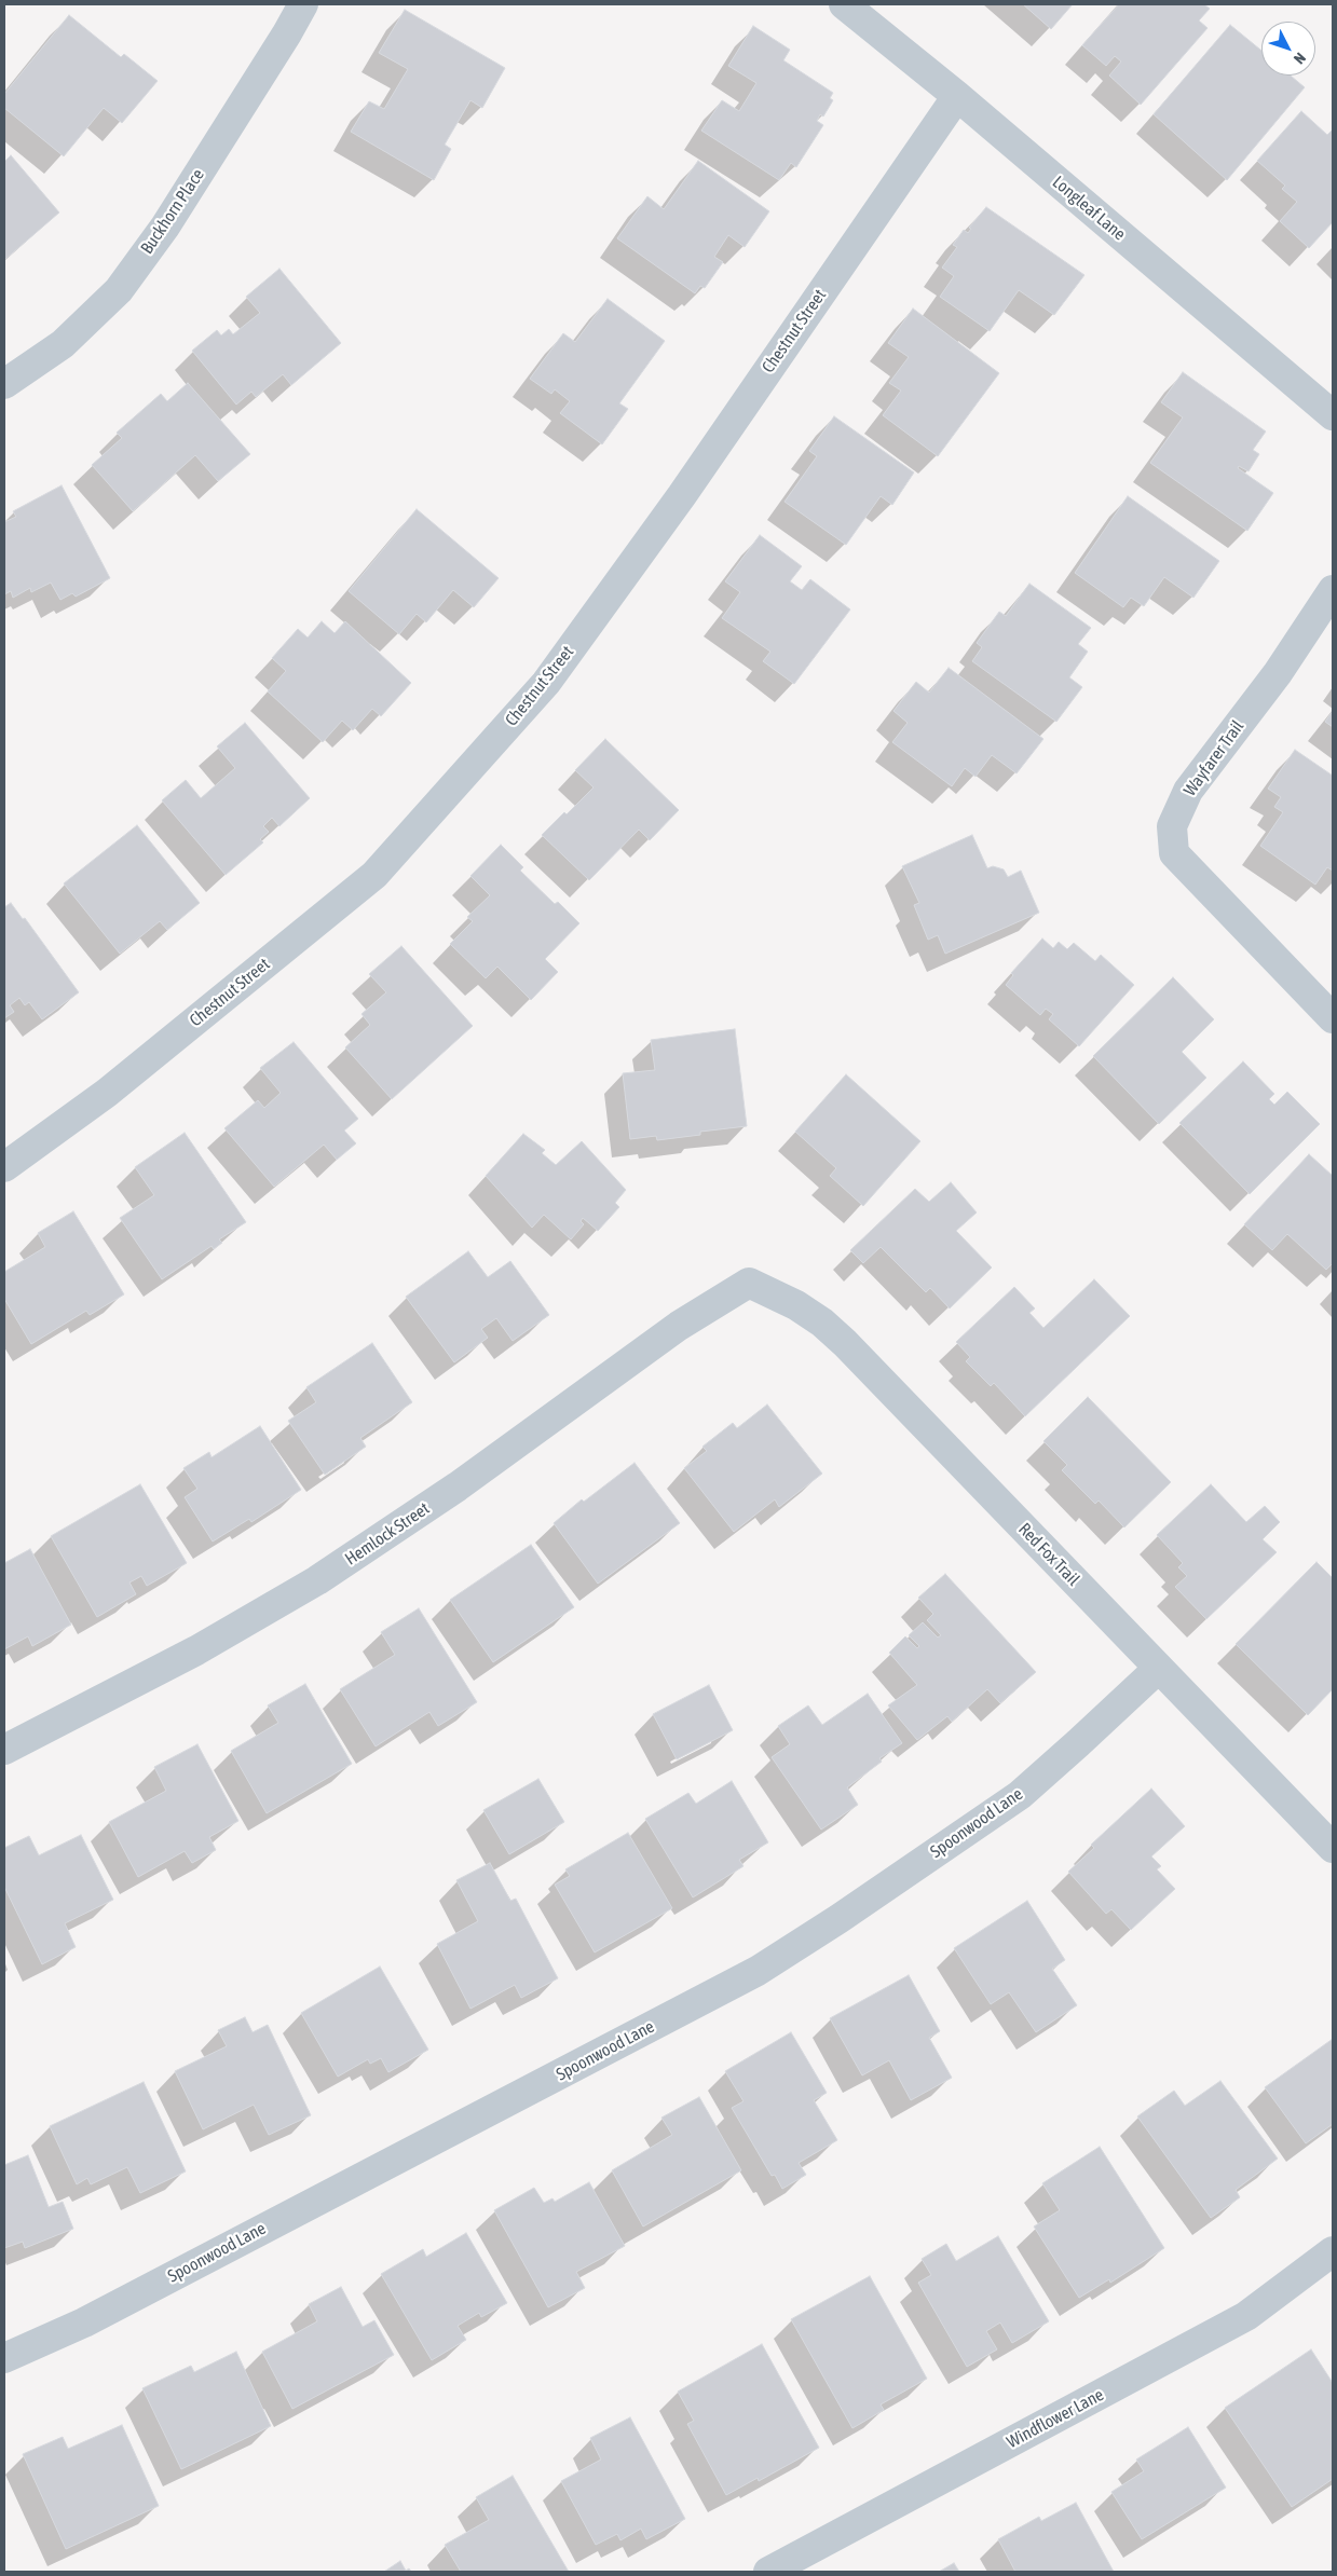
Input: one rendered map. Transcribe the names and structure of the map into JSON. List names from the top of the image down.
{
  "streets": {
    "street": [
      "Longleaf Lane",
      "Buckhorn Place",
      "Chestnut Street",
      "Wayfarer Trail",
      "Hemlock Street",
      "Red Fox Trail",
      "Spoonwood Lane",
      "Windflower Lane"
    ]
  },
  "crossings": [
    ["Longleaf Lane", "Chestnut Street"],
    ["Hemlock Street", "Red Fox Trail"],
    ["Red Fox Trail", "Spoonwood Lane"]
  ],
  "north": "bottom right"
}
